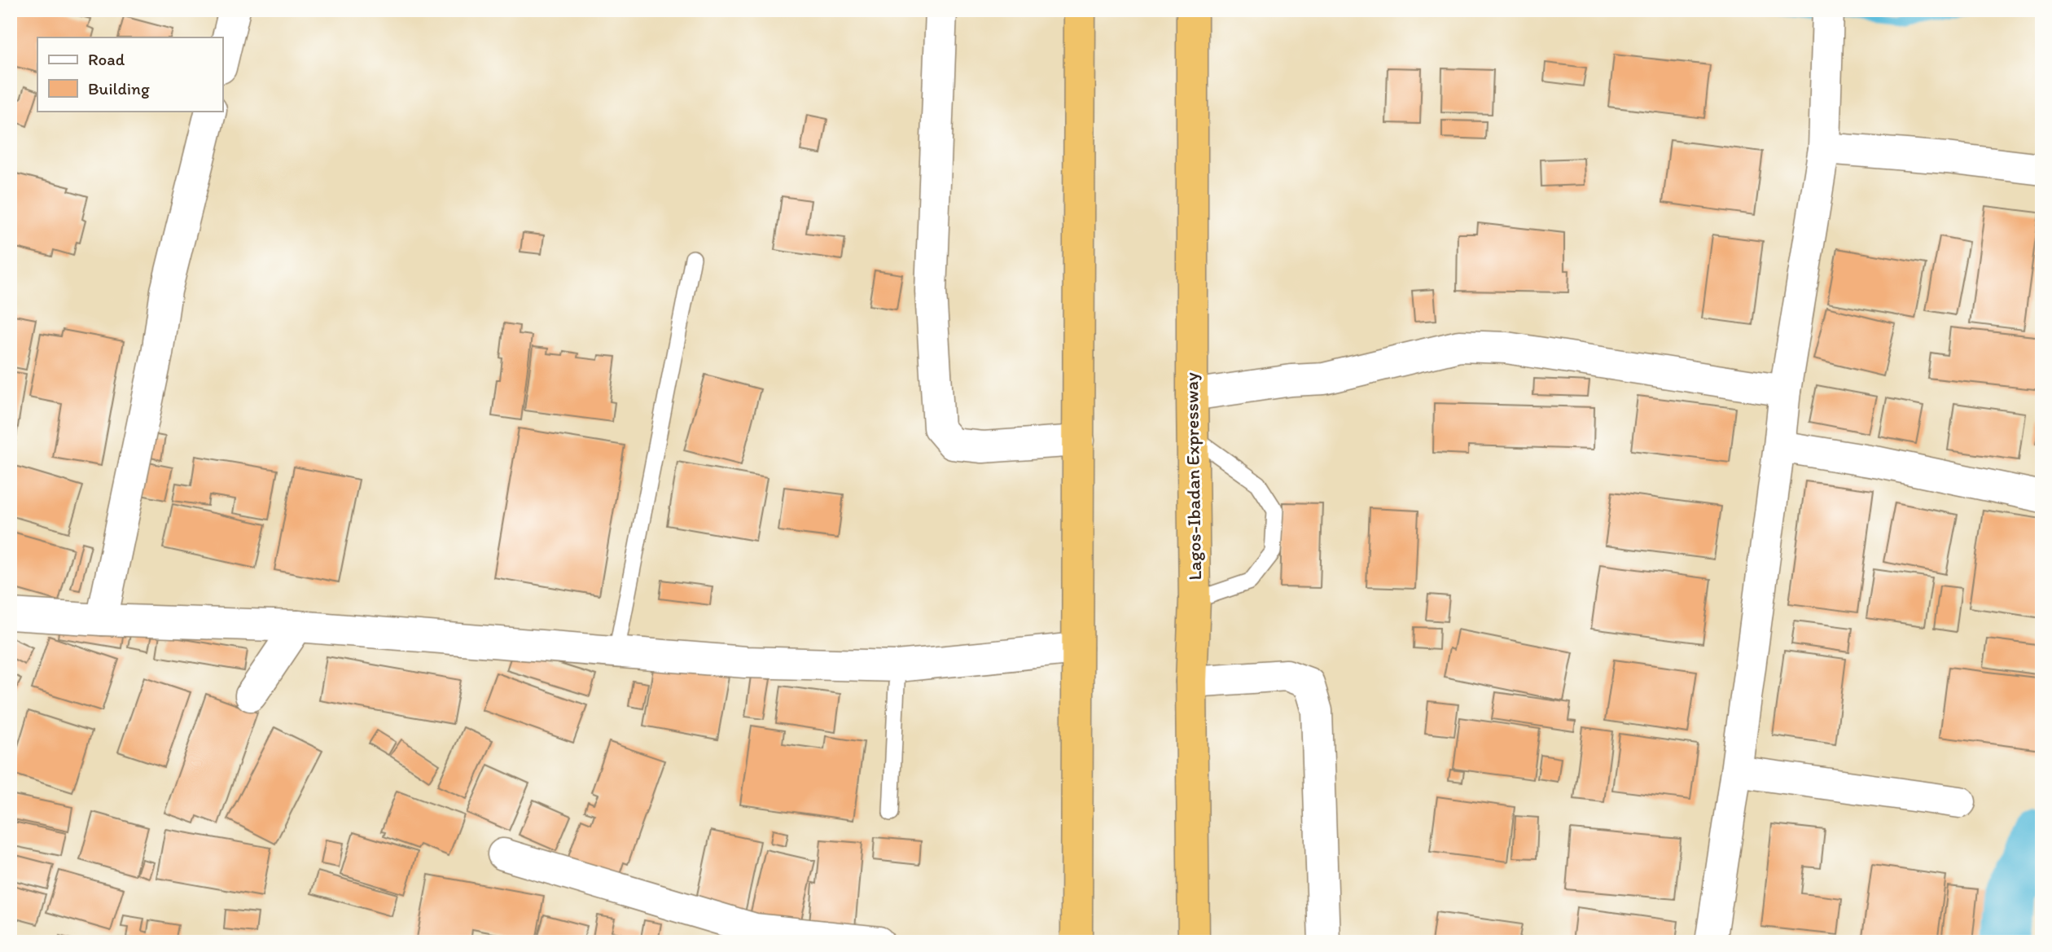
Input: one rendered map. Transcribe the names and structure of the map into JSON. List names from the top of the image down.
{
  "streets": {
    "highway": ["Lagos-Ibadan Expressway"]
  },
  "legend": ["Road", "Building"]
}
